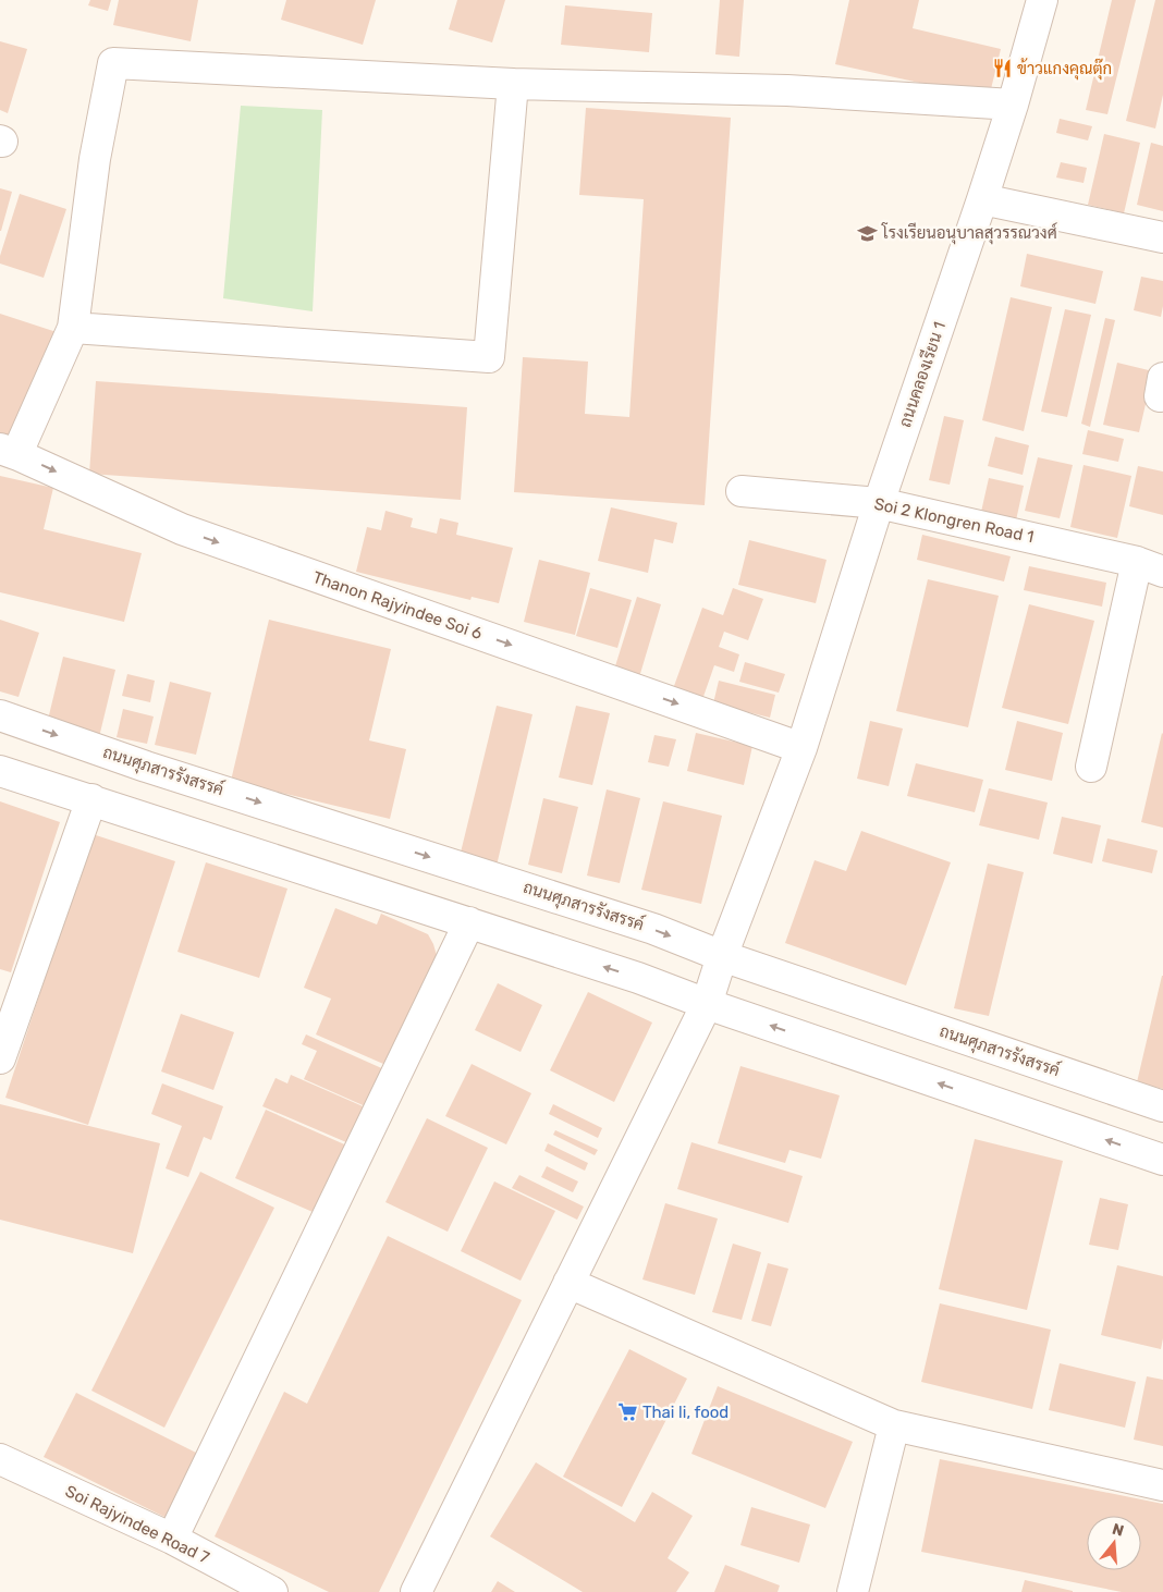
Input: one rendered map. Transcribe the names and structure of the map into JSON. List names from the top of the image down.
{
  "streets": {
    "street": [
      "ถนนคลองเรียน 1",
      "Soi 2 Klongren Road 1",
      "Thanon Rajyindee Soi 6",
      "ถนนศุภสารรังสรรค์",
      "Soi Rajyindee Road 7"
    ]
  },
  "crossings": [
    ["ถนนคลองเรียน 1", "Soi 2 Klongren Road 1"],
    ["ถนนคลองเรียน 1", "Thanon Rajyindee Soi 6"],
    ["ถนนคลองเรียน 1", "ถนนศุภสารรังสรรค์"]
  ],
  "one_way": ["Thanon Rajyindee Soi 6"],
  "places": {
    "restaurant": ["ข้าวแกงคุณตุ๊ก"],
    "school or university": ["โรงเรียนอนุบาลสุวรรณวงศ์"],
    "supermarket": ["Thai li, food"]
  },
  "north": "top"
}
